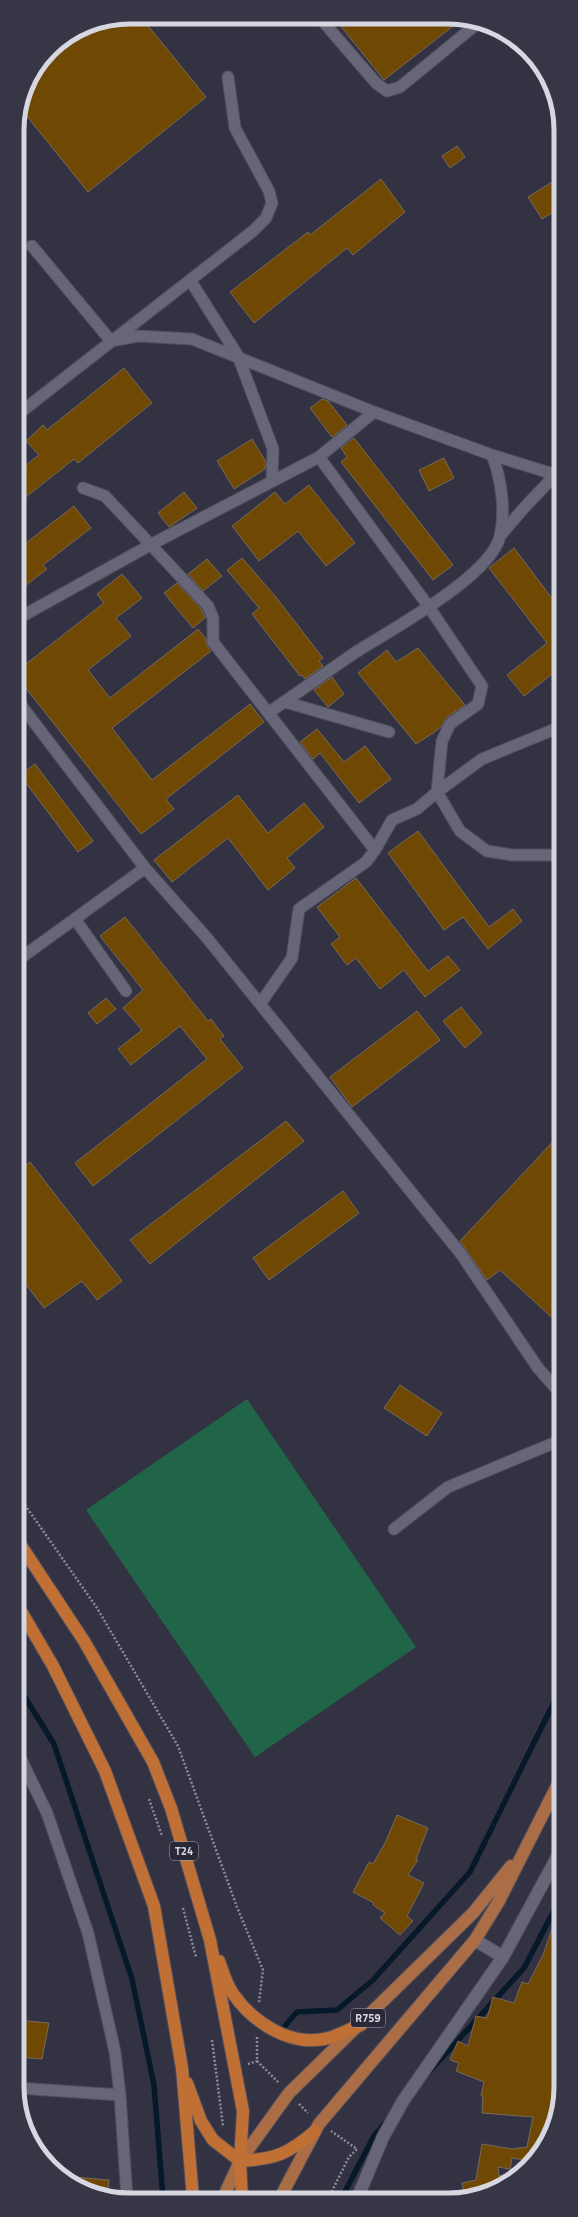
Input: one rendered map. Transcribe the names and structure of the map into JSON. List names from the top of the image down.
{
  "streets": {
    "highway": ["T24"],
    "main road": ["R759"]
  },
  "crossings": [
    ["T24", "R759"]
  ]
}
